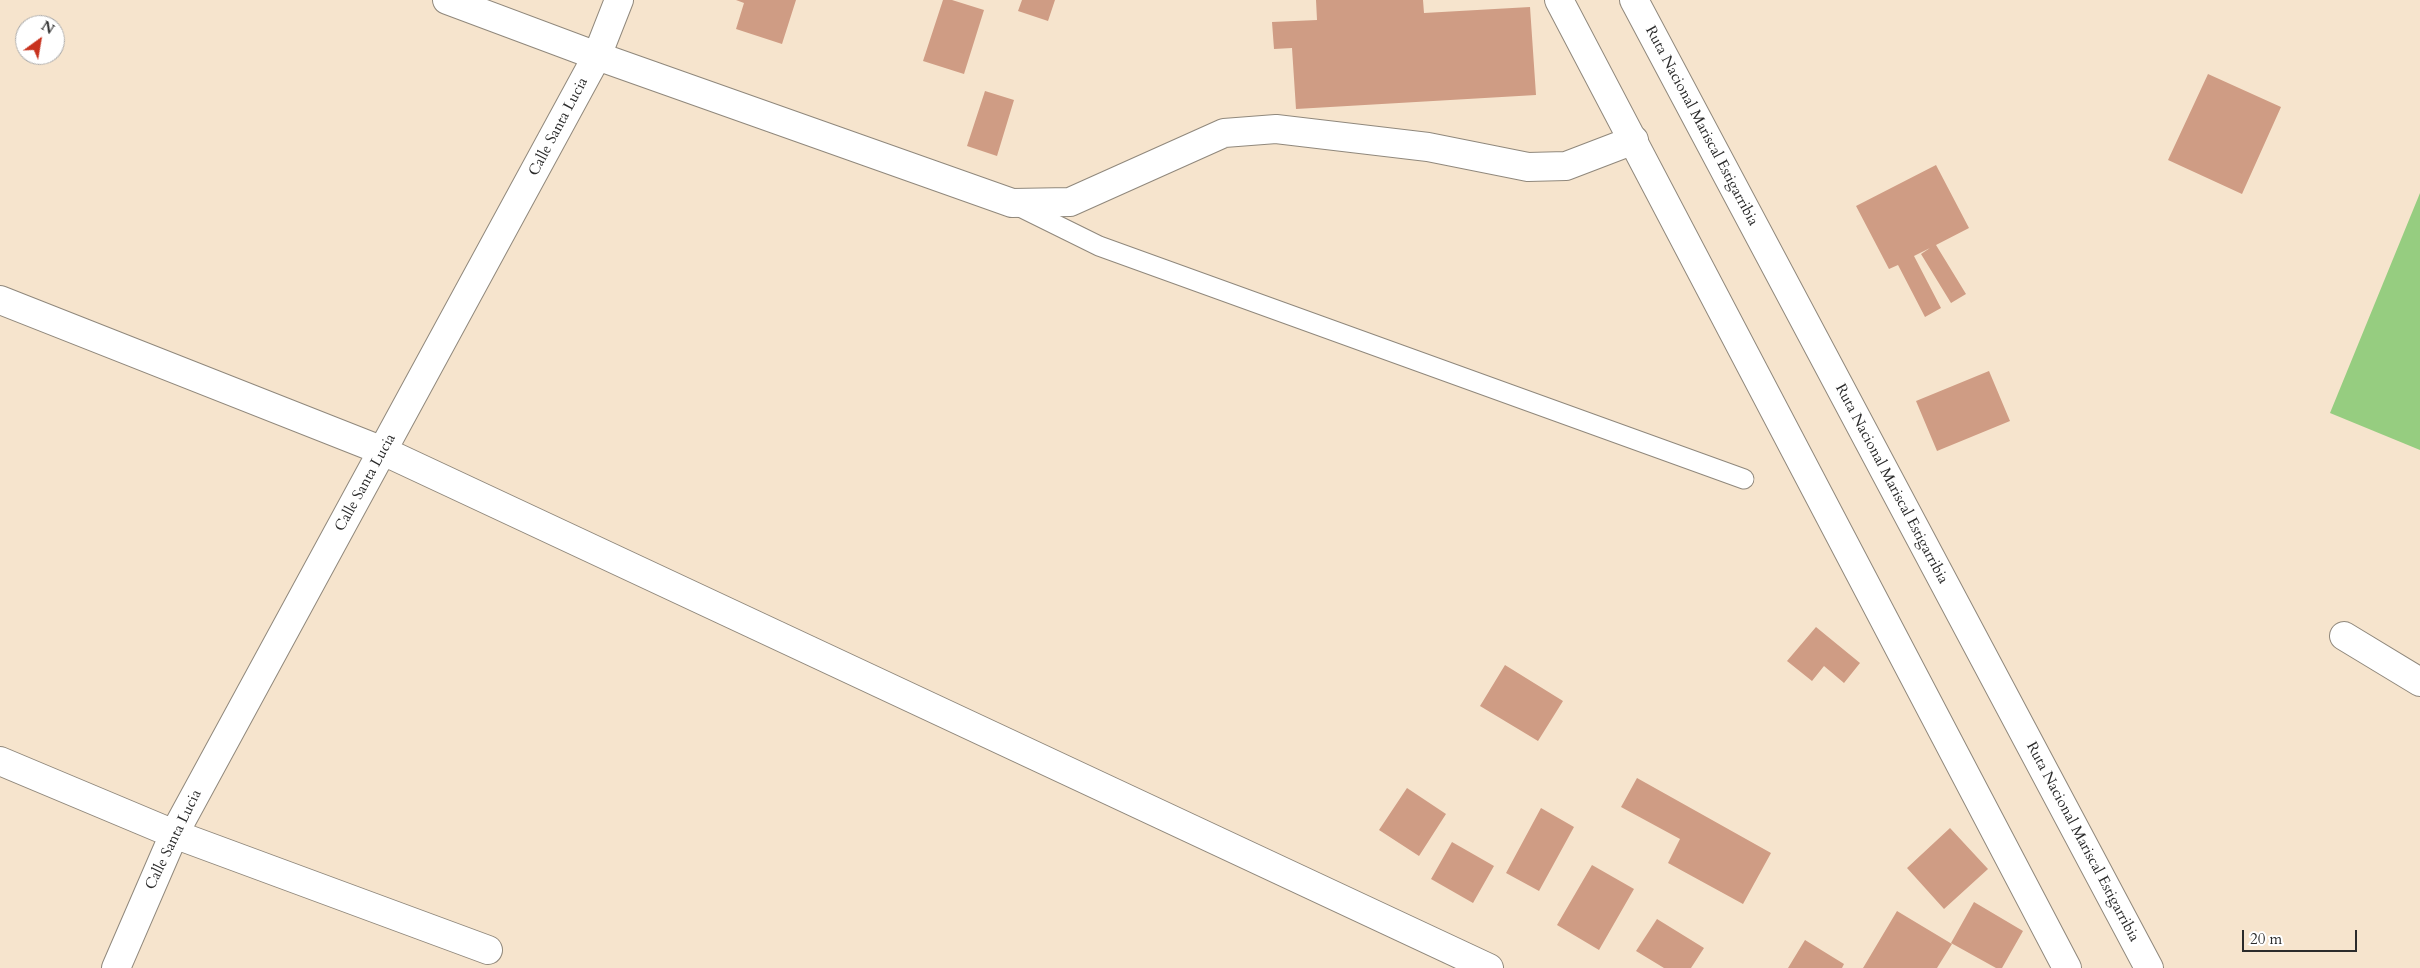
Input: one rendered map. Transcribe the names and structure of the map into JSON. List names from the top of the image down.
{
  "streets": {
    "main road": ["Ruta Nacional Mariscal Estigarribia", "Calle Santa Lucia"]
  },
  "scale_bar": "20 m",
  "north": "top right"
}
